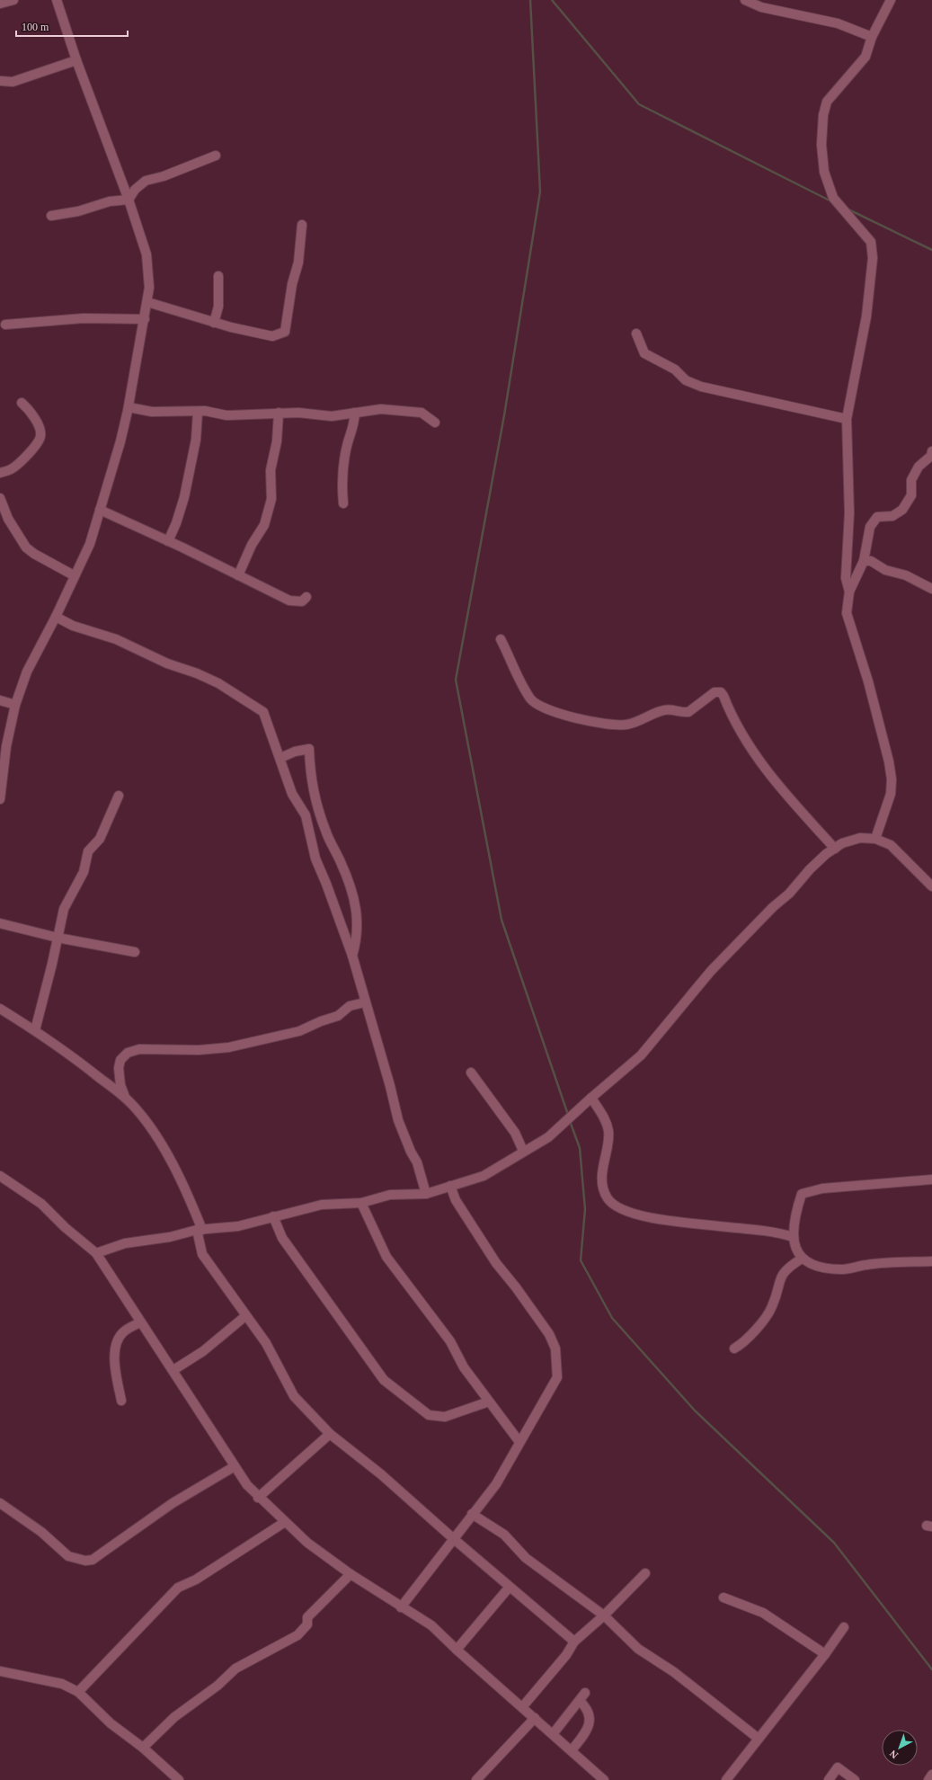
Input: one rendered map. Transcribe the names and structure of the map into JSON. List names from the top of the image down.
{
  "scale_bar": "100 m",
  "north": "bottom left"
}
